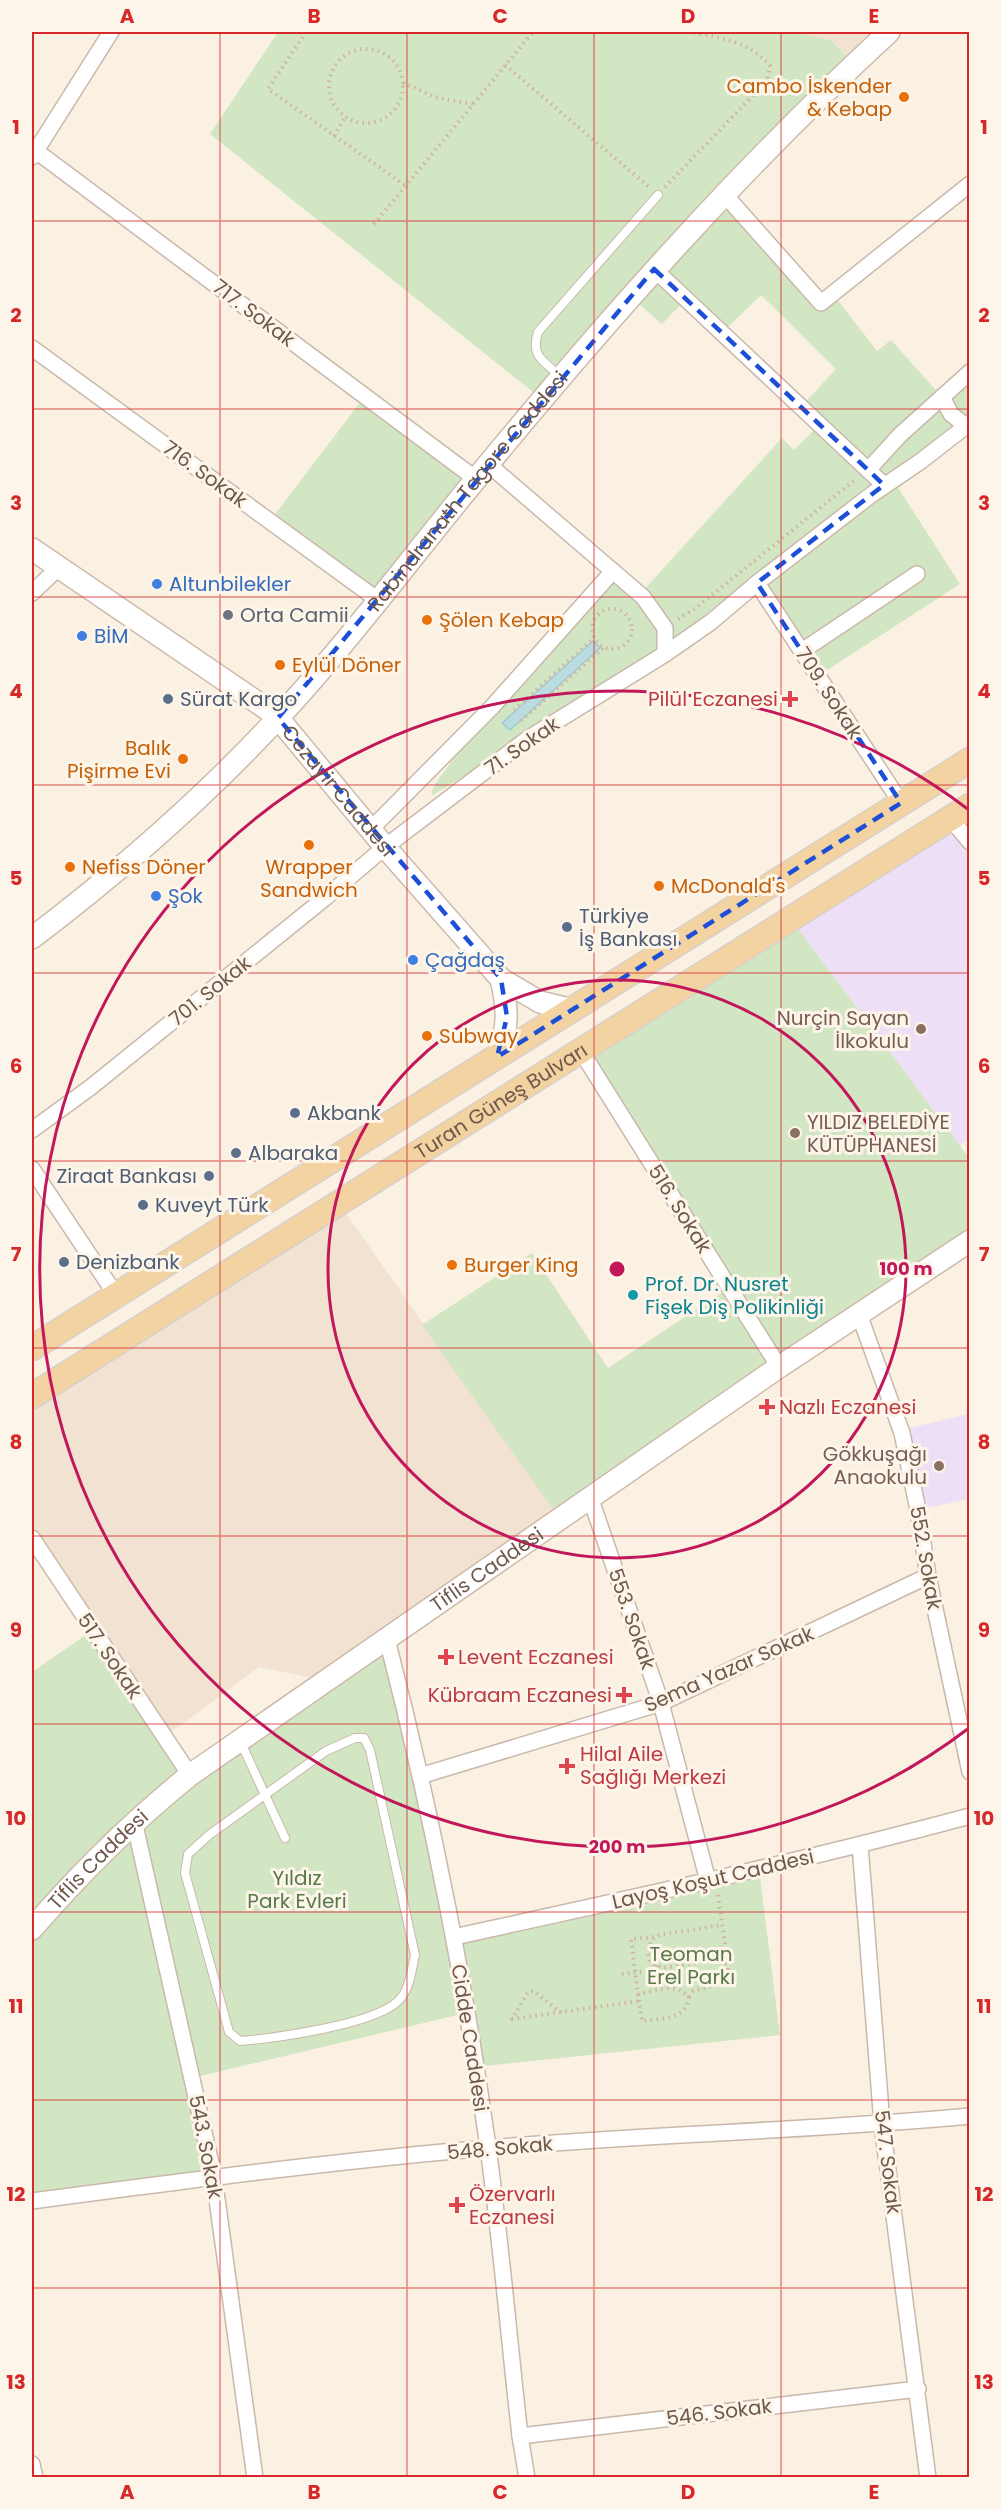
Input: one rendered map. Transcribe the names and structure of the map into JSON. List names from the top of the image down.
{
  "streets": {
    "main road": ["Turan Güneş Bulvarı"],
    "street": [
      "717. Sokak",
      "716. Sokak",
      "Rabindranath Tagore Caddesi",
      "709. Sokak",
      "71. Sokak",
      "Cezayir Caddesi",
      "701. Sokak",
      "516. Sokak",
      "552. Sokak",
      "Tiflis Caddesi",
      "553. Sokak",
      "517. Sokak",
      "Sema Yazar Sokak",
      "Layoş Koşut Caddesi",
      "Cidde Caddesi",
      "543. Sokak",
      "548. Sokak",
      "547. Sokak",
      "546. Sokak"
    ]
  },
  "crossings": [
    ["717. Sokak", "Rabindranath Tagore Caddesi"],
    ["716. Sokak", "Rabindranath Tagore Caddesi"],
    ["Rabindranath Tagore Caddesi", "Cezayir Caddesi"],
    ["709. Sokak", "71. Sokak"],
    ["709. Sokak", "Turan Güneş Bulvarı"],
    ["71. Sokak", "Cezayir Caddesi"],
    ["71. Sokak", "701. Sokak"],
    ["Cezayir Caddesi", "701. Sokak"],
    ["Cezayir Caddesi", "Turan Güneş Bulvarı"],
    ["Turan Güneş Bulvarı", "516. Sokak"],
    ["516. Sokak", "Tiflis Caddesi"],
    ["552. Sokak", "Tiflis Caddesi"],
    ["552. Sokak", "Sema Yazar Sokak"],
    ["Tiflis Caddesi", "553. Sokak"],
    ["Tiflis Caddesi", "517. Sokak"],
    ["Tiflis Caddesi", "Cidde Caddesi"],
    ["Tiflis Caddesi", "543. Sokak"],
    ["553. Sokak", "Sema Yazar Sokak"],
    ["553. Sokak", "Layoş Koşut Caddesi"],
    ["Sema Yazar Sokak", "Cidde Caddesi"],
    ["Layoş Koşut Caddesi", "Cidde Caddesi"],
    ["Layoş Koşut Caddesi", "547. Sokak"],
    ["Cidde Caddesi", "548. Sokak"],
    ["Cidde Caddesi", "546. Sokak"],
    ["543. Sokak", "548. Sokak"],
    ["548. Sokak", "547. Sokak"],
    ["547. Sokak", "546. Sokak"]
  ],
  "parks": ["Yıldız Park Evleri", "Teoman Erel Parkı"],
  "places": {
    "other": [
      "Cambo İskender & Kebap",
      "Altunbilekler",
      "Orta Camii",
      "Şölen Kebap",
      "BİM",
      "Eylül Döner",
      "Sürat Kargo",
      "Balık Pişirme Evi",
      "Wrapper Sandwich",
      "Nefiss Döner",
      "McDonald's",
      "Şok",
      "Türkiye İş Bankası",
      "Çağdaş",
      "Nurçin Sayan İlkokulu",
      "Subway",
      "Akbank",
      "YILDIZ BELEDİYE KÜTÜPHANESİ",
      "Albaraka",
      "Ziraat Bankası",
      "Kuveyt Türk",
      "Denizbank",
      "Burger King",
      "Prof. Dr. Nusret Fişek Diş Polikinliği",
      "Gökkuşağı Anaokulu"
    ],
    "health": [
      "Pilül Eczanesi",
      "Nazlı Eczanesi",
      "Levent Eczanesi",
      "Kübraam Eczanesi",
      "Hilal Aile Sağlığı Merkezi",
      "Özervarlı Eczanesi"
    ]
  },
  "grid": {
    "columns": [
      "A",
      "B",
      "C",
      "D",
      "E"
    ],
    "rows": [
      "1",
      "2",
      "3",
      "4",
      "5",
      "6",
      "7",
      "8",
      "9",
      "10",
      "11",
      "12",
      "13"
    ]
  },
  "rings": ["100 m", "200 m"]
}
